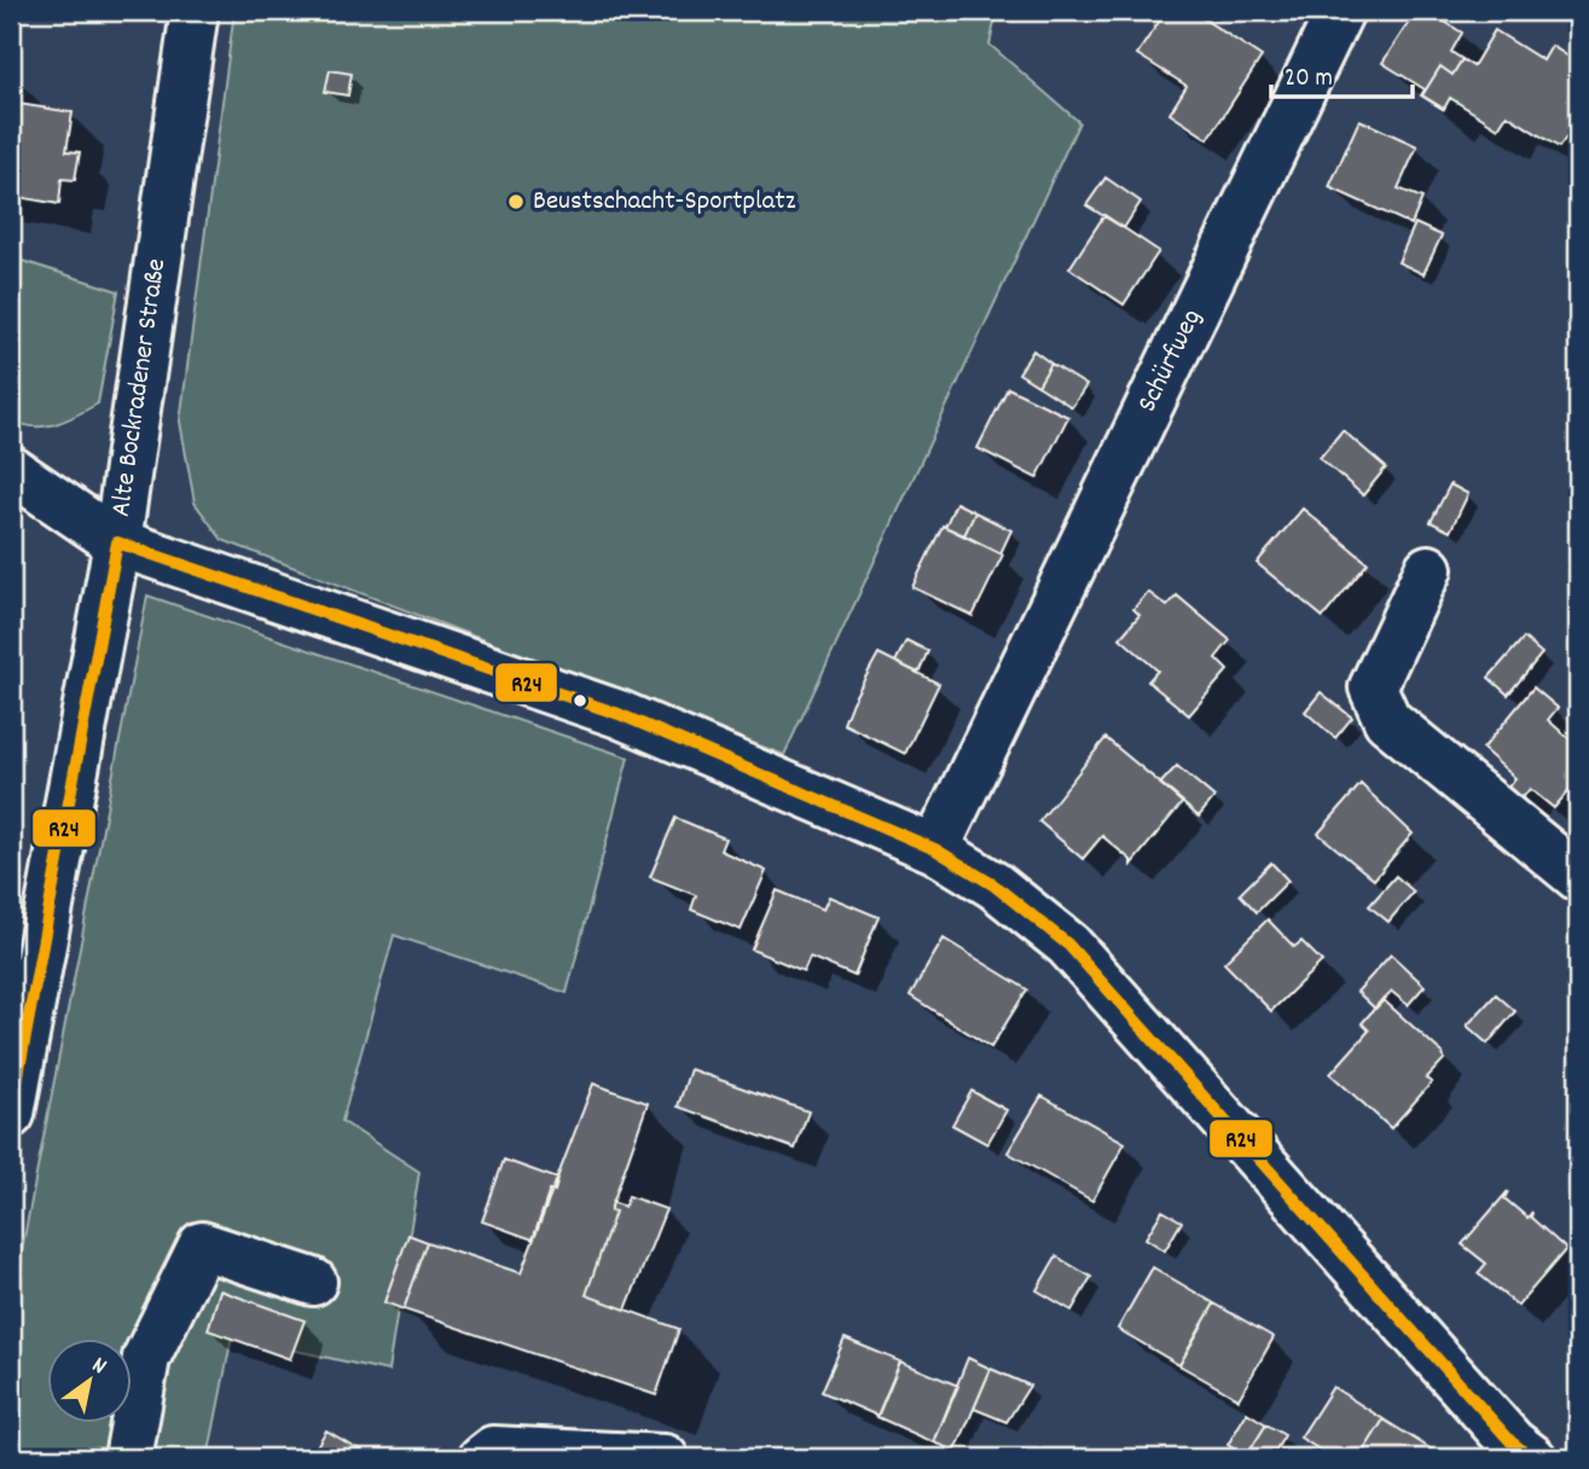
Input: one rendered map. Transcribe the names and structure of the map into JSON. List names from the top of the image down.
{
  "streets": {
    "street": ["Schürfweg", "Alte Bockradener Straße"]
  },
  "places": ["Beustschacht-Sportplatz"],
  "lines": ["transit line R24"],
  "scale_bar": "20 m",
  "north": "top right"
}
